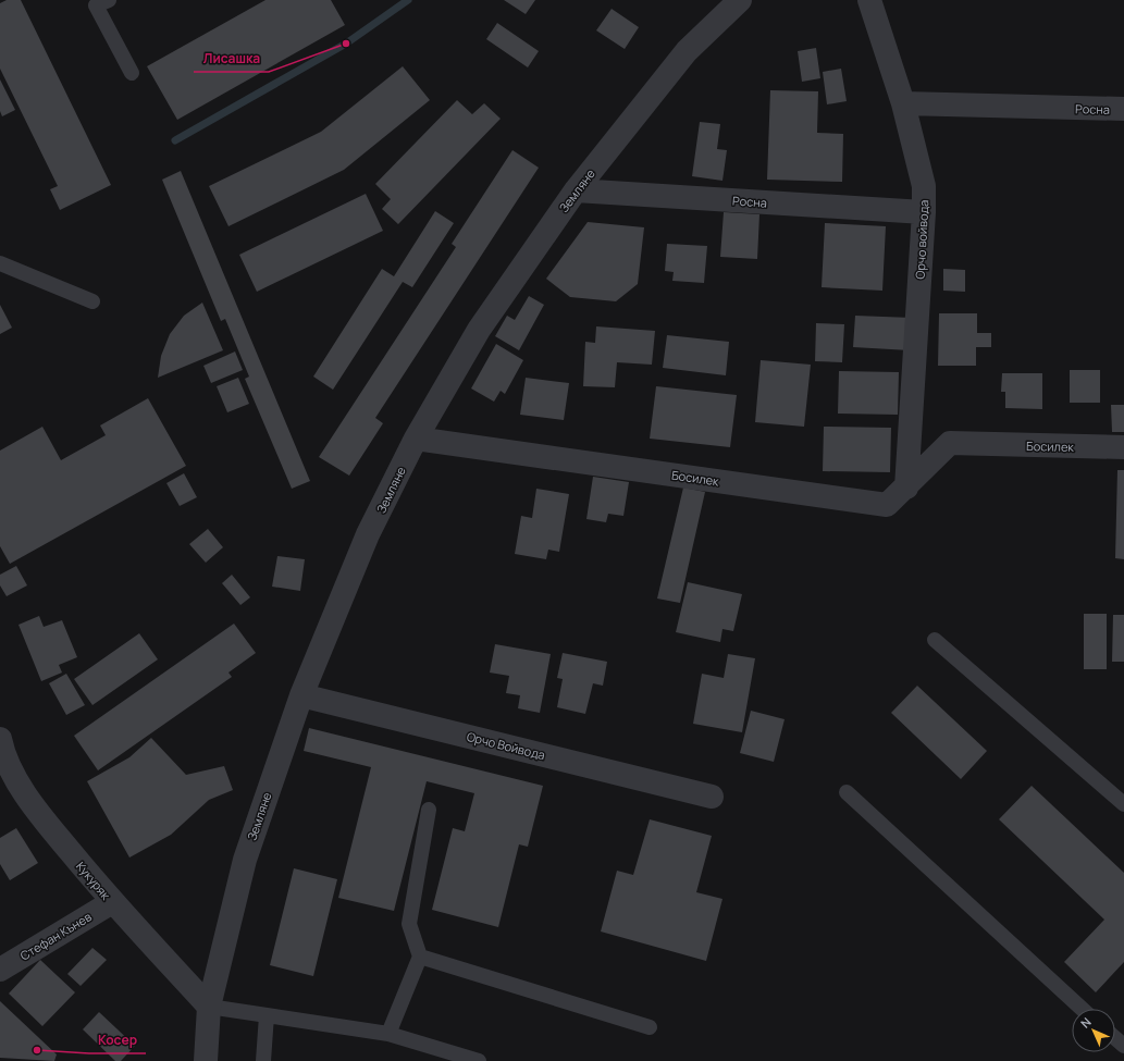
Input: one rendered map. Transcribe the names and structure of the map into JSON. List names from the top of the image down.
{
  "streets": {
    "street": [
      "Росна",
      "Земляне",
      "Орчо войвода",
      "Босилек",
      "Орчо Войвода",
      "Кукуряк",
      "Стефан Кънев"
    ]
  },
  "crossings": [
    ["Росна", "Земляне"],
    ["Росна", "Орчо войвода"],
    ["Земляне", "Босилек"],
    ["Земляне", "Орчо Войвода"],
    ["Земляне", "Кукуряк"],
    ["Орчо войвода", "Босилек"],
    ["Кукуряк", "Стефан Кънев"]
  ],
  "places": ["Лисашка", "Косер"],
  "north": "top left"
}
